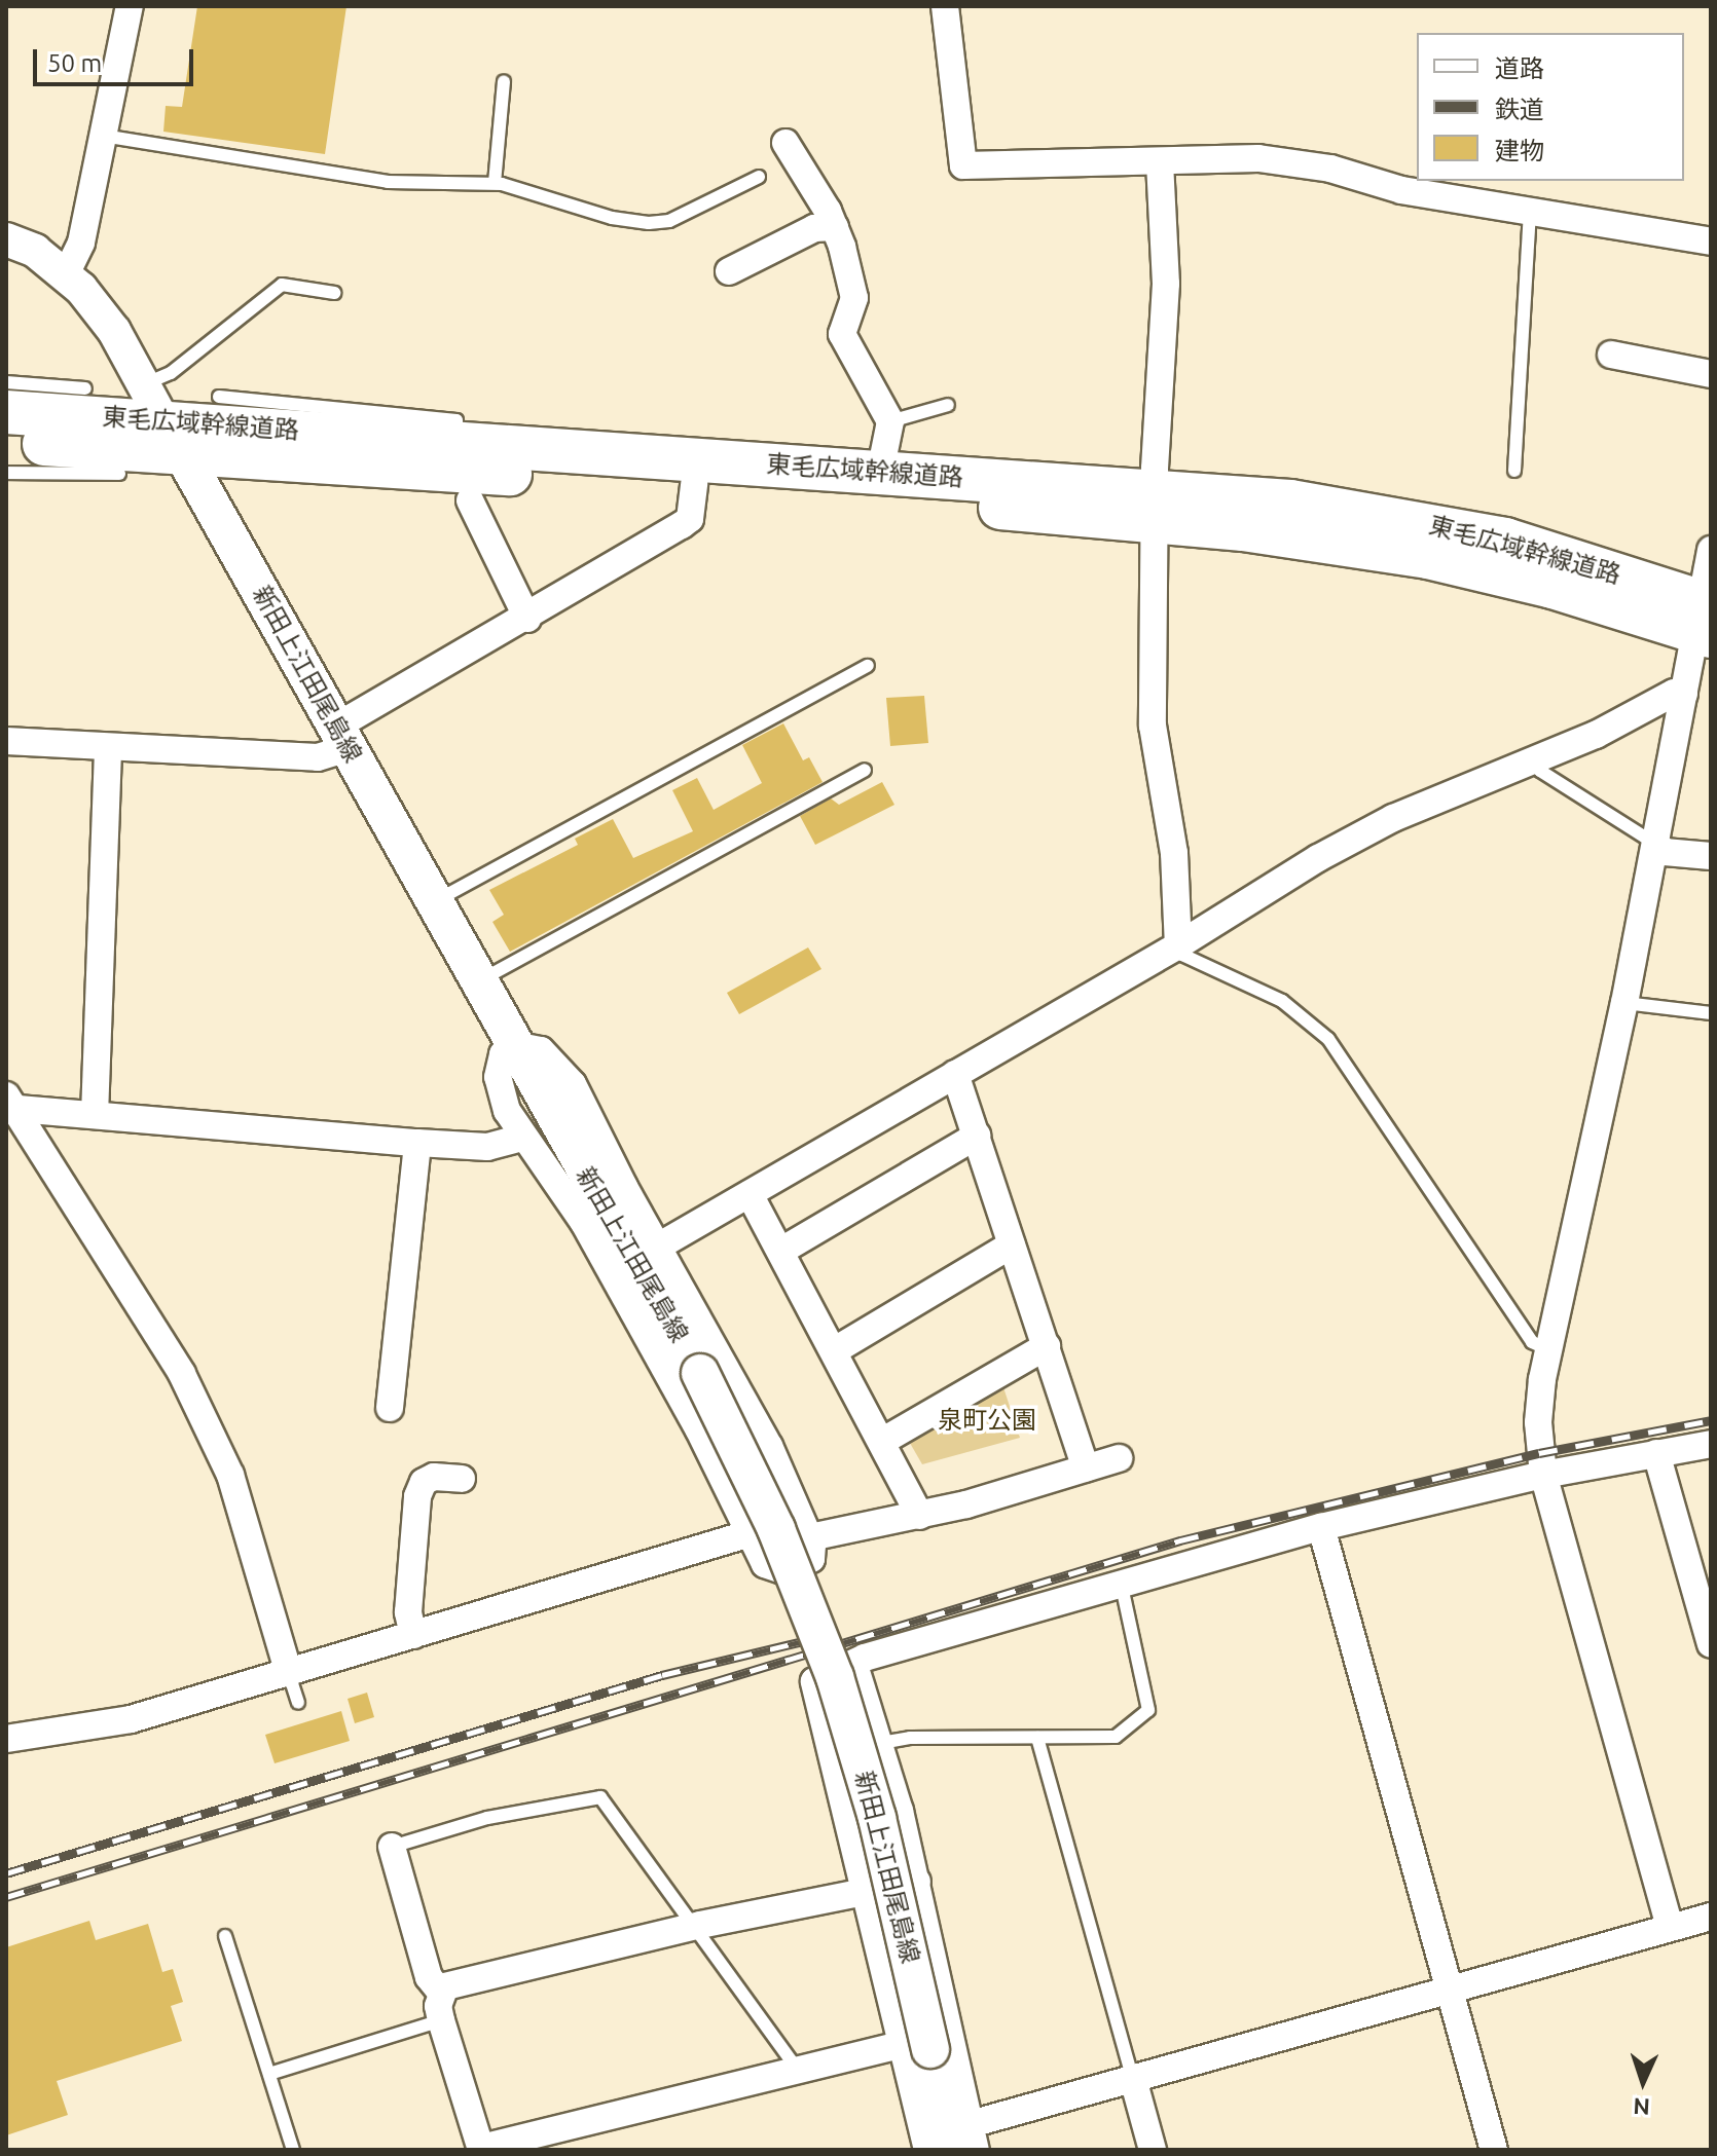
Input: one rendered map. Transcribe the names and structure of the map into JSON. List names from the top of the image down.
{
  "streets": {
    "highway": ["東毛広域幹線道路"],
    "main road": ["新田上江田尾島線"]
  },
  "crossings": [
    ["東毛広域幹線道路", "新田上江田尾島線"]
  ],
  "parks": ["泉町公園"],
  "legend": ["道路", "鉄道", "建物"],
  "scale_bar": "50 m",
  "north": "bottom"
}
